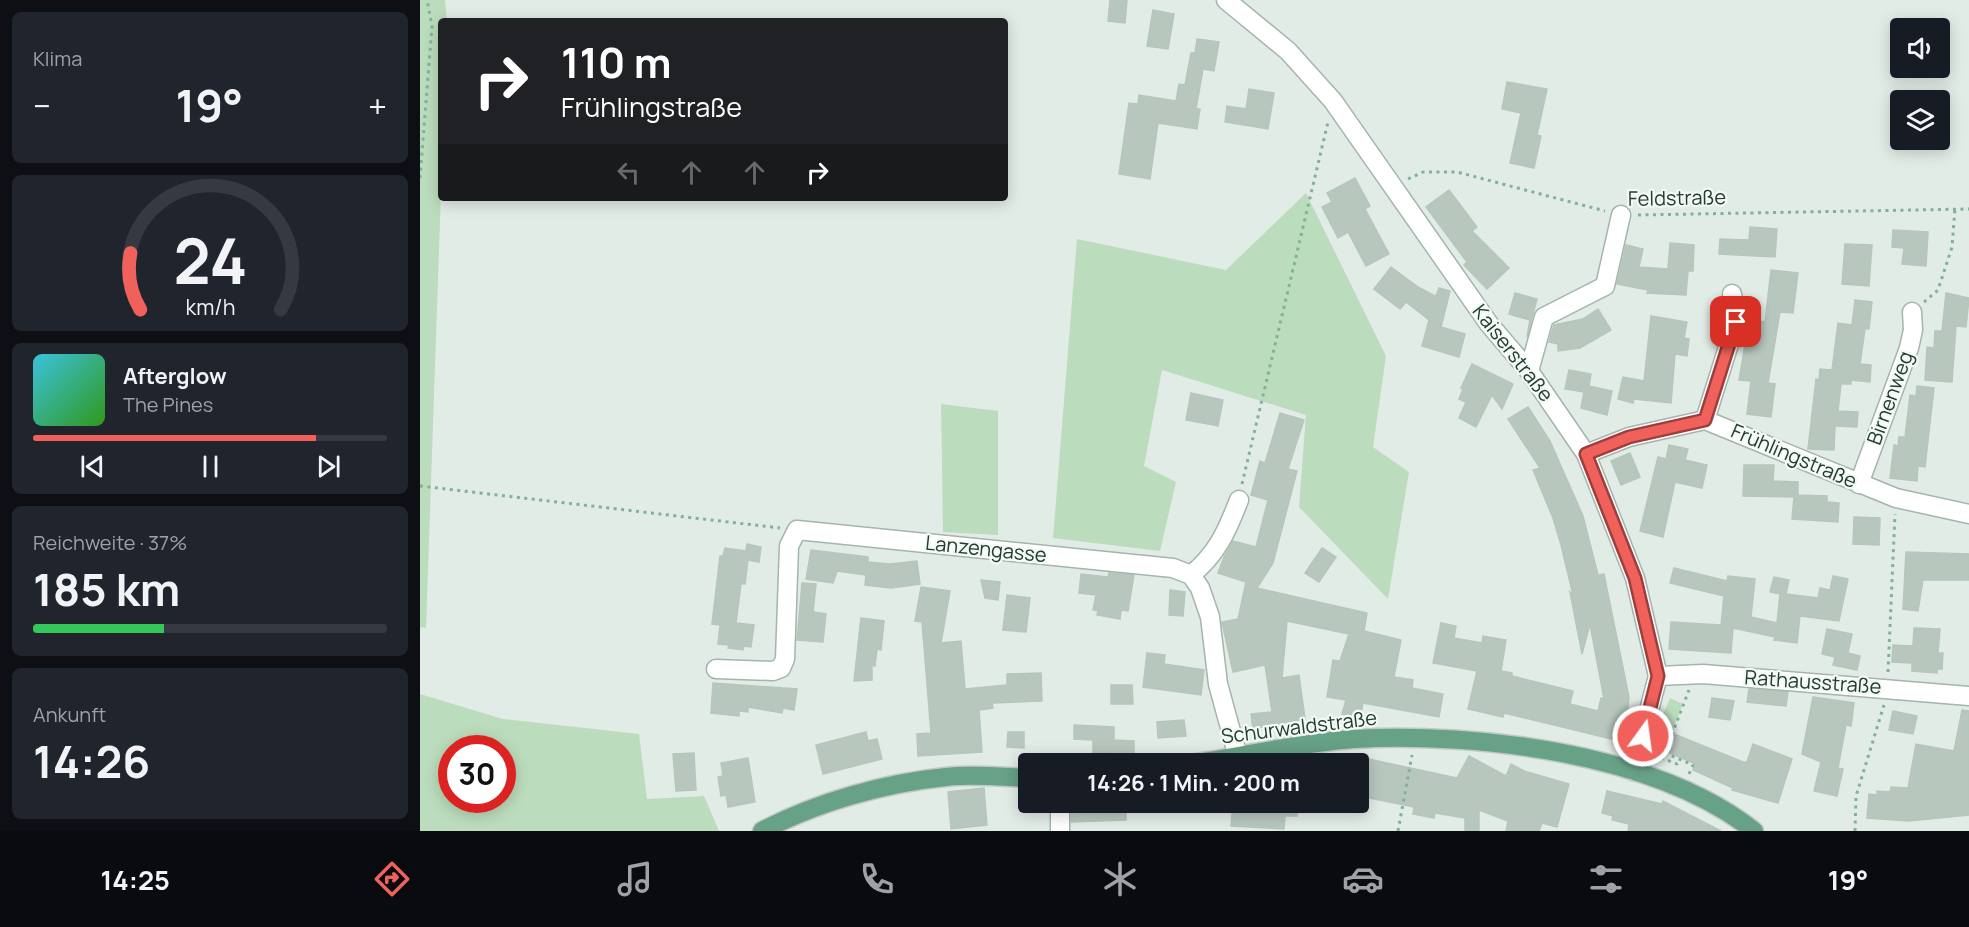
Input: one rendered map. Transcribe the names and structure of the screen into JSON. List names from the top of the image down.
{
  "streets": {
    "main road": ["Schurwaldstraße"],
    "street": [
      "Kaiserstraße",
      "Birnenweg",
      "Frühlingstraße",
      "Lanzengasse",
      "Rathausstraße"
    ],
    "path": ["Feldstraße"]
  },
  "crossings": [
    ["Feldstraße", "Kaiserstraße"],
    ["Kaiserstraße", "Frühlingstraße"],
    ["Kaiserstraße", "Rathausstraße"],
    ["Kaiserstraße", "Schurwaldstraße"],
    ["Birnenweg", "Frühlingstraße"]
  ],
  "page": {
    "tile": [
      "Klima",
      ["Reichweite · 37%", "185 km"],
      ["Ankunft", "14:26"]
    ],
    "turn": ["110 m", "Frühlingstraße"],
    "heat": ["−", "19°", "+"],
    "song": ["Afterglow", "The Pines"],
    "limit": "30",
    "trip": "14:26 · 1 Min. · 200 m",
    "tabs": ["14:25", "19°"],
    "gauge": ["24", "km/h"]
  }
}
